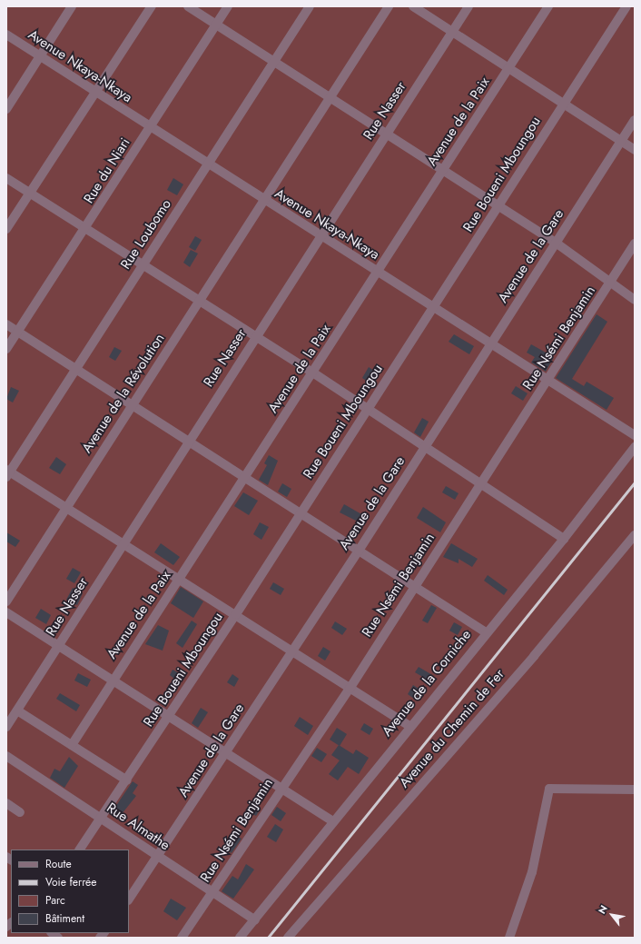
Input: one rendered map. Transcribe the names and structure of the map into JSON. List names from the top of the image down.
{
  "streets": {
    "street": [
      "Avenue Nkaya-Nkaya",
      "Rue Nasser",
      "Avenue de la Paix",
      "Rue du Niari",
      "Rue Boueni Mboungou",
      "Rue Loubomo",
      "Avenue de la Gare",
      "Rue Nsémi Benjamin",
      "Avenue de la Révolution",
      "Avenue de la Corniche",
      "Avenue du Chemin de Fer",
      "Rue Almathe"
    ]
  },
  "crossings": [
    ["Avenue Nkaya-Nkaya", "Rue Nasser"],
    ["Avenue Nkaya-Nkaya", "Avenue de la Paix"],
    ["Avenue Nkaya-Nkaya", "Rue du Niari"],
    ["Avenue Nkaya-Nkaya", "Rue Boueni Mboungou"],
    ["Avenue Nkaya-Nkaya", "Rue Loubomo"],
    ["Avenue Nkaya-Nkaya", "Avenue de la Gare"],
    ["Avenue Nkaya-Nkaya", "Rue Nsémi Benjamin"],
    ["Avenue Nkaya-Nkaya", "Avenue de la Révolution"],
    ["Rue Boueni Mboungou", "Rue Almathe"],
    ["Avenue de la Gare", "Rue Almathe"],
    ["Rue Nsémi Benjamin", "Rue Almathe"],
    ["Avenue de la Corniche", "Rue Almathe"]
  ],
  "legend": [
    "Route",
    "Voie ferrée",
    "Parc",
    "Bâtiment"
  ],
  "north": "top left"
}
